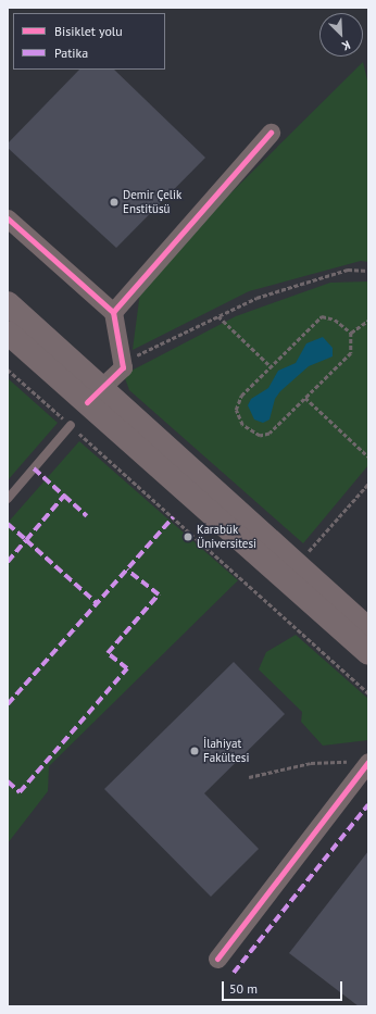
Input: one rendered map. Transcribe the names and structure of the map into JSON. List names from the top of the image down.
{
  "places": ["Demir Çelik Enstitüsü", "Karabük Üniversitesi", "İlahiyat Fakültesi"],
  "legend": ["Bisiklet yolu", "Patika"],
  "scale_bar": "50 m",
  "north": "bottom right"
}
